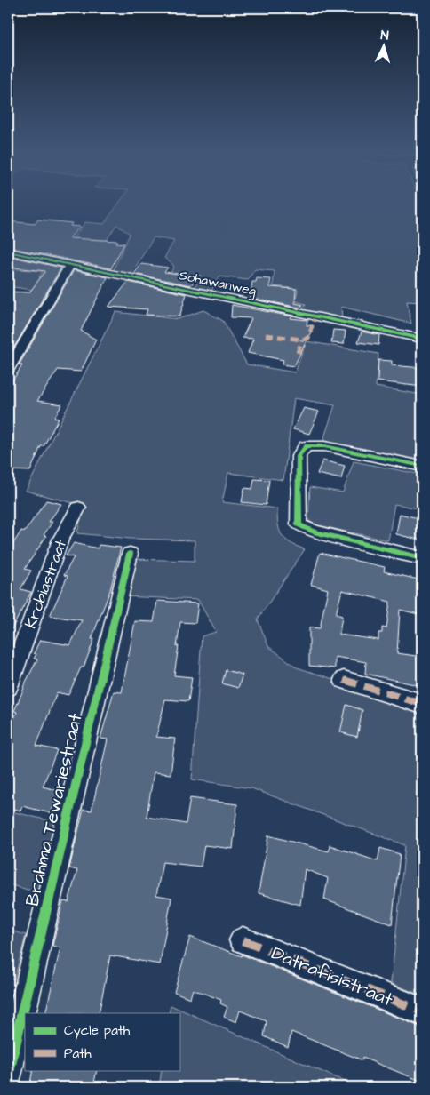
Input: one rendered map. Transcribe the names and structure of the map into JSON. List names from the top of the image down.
{
  "streets": {
    "street": [
      "Sohawanweg",
      "Krobiastraat",
      "Brahma Tewariestraat",
      "Datrafisistraat"
    ]
  },
  "legend": ["Cycle path", "Path"],
  "north": "top"
}
